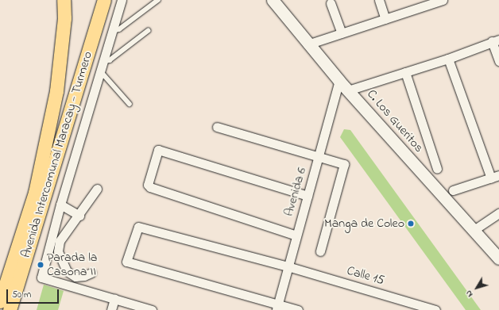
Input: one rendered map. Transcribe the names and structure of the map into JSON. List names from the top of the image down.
{
  "streets": {
    "main road": ["Avenida Intercomunal Maracay - Turmero"],
    "street": ["C. Los Gueritos", "Avenida 6", "Calle 15"]
  },
  "crossings": [
    ["C. Los Gueritos", "Avenida 6"],
    ["Avenida 6", "Calle 15"]
  ],
  "places": ["Manga de Coleo", "Parada la Casona II"],
  "scale_bar": "50 m",
  "north": "bottom left"
}
